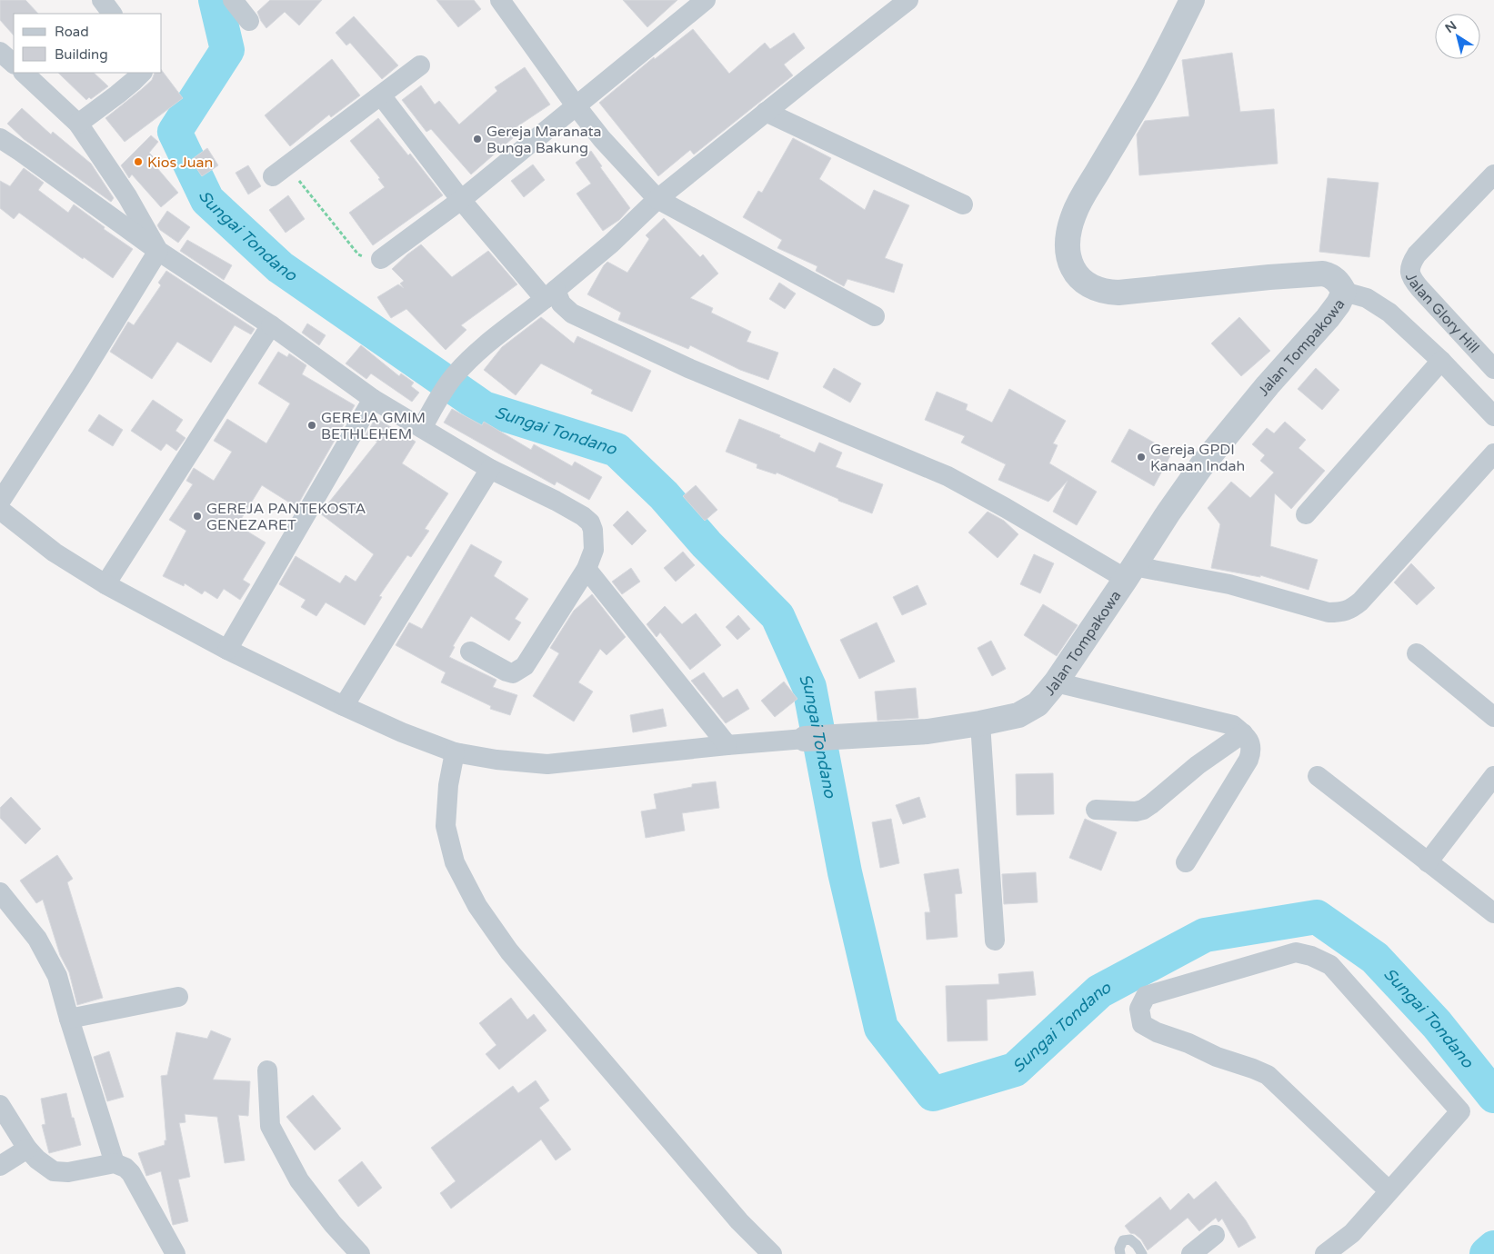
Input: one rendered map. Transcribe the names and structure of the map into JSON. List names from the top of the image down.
{
  "streets": {
    "street": ["Jalan Glory Hill", "Jalan Tompakowa"]
  },
  "water": ["Sungai Tondano"],
  "places": [
    "Gereja Maranata Bunga Bakung",
    "Kios Juan",
    "GEREJA GMIM BETHLEHEM",
    "Gereja GPDI Kanaan Indah",
    "GEREJA PANTEKOSTA GENEZARET"
  ],
  "legend": ["Road", "Building"],
  "north": "top left"
}
